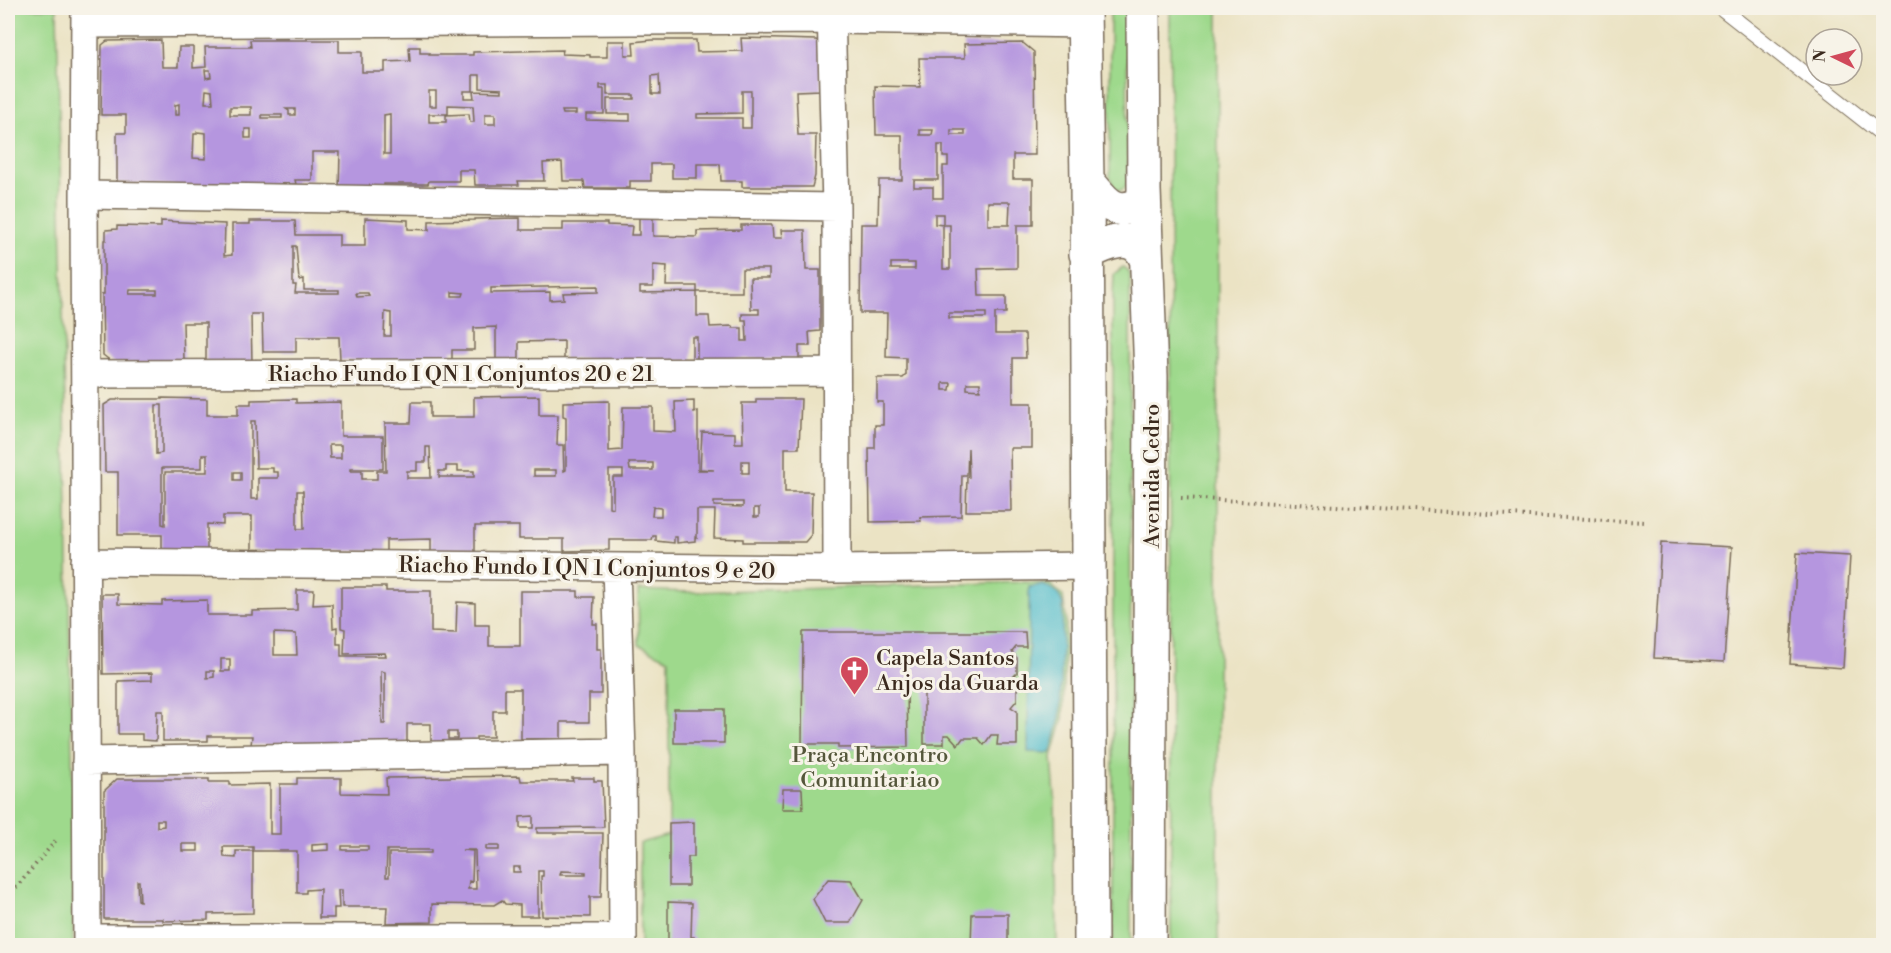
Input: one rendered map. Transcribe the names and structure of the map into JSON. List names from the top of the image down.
{
  "streets": {
    "street": ["Riacho Fundo I QN 1 Conjuntos 20 e 21", "Avenida Cedro", "Riacho Fundo I QN 1 Conjuntos 9 e 20"]
  },
  "parks": ["Praça Encontro Comunitariao"],
  "places": {
    "church": ["Capela Santos Anjos da Guarda"]
  },
  "north": "left"
}
